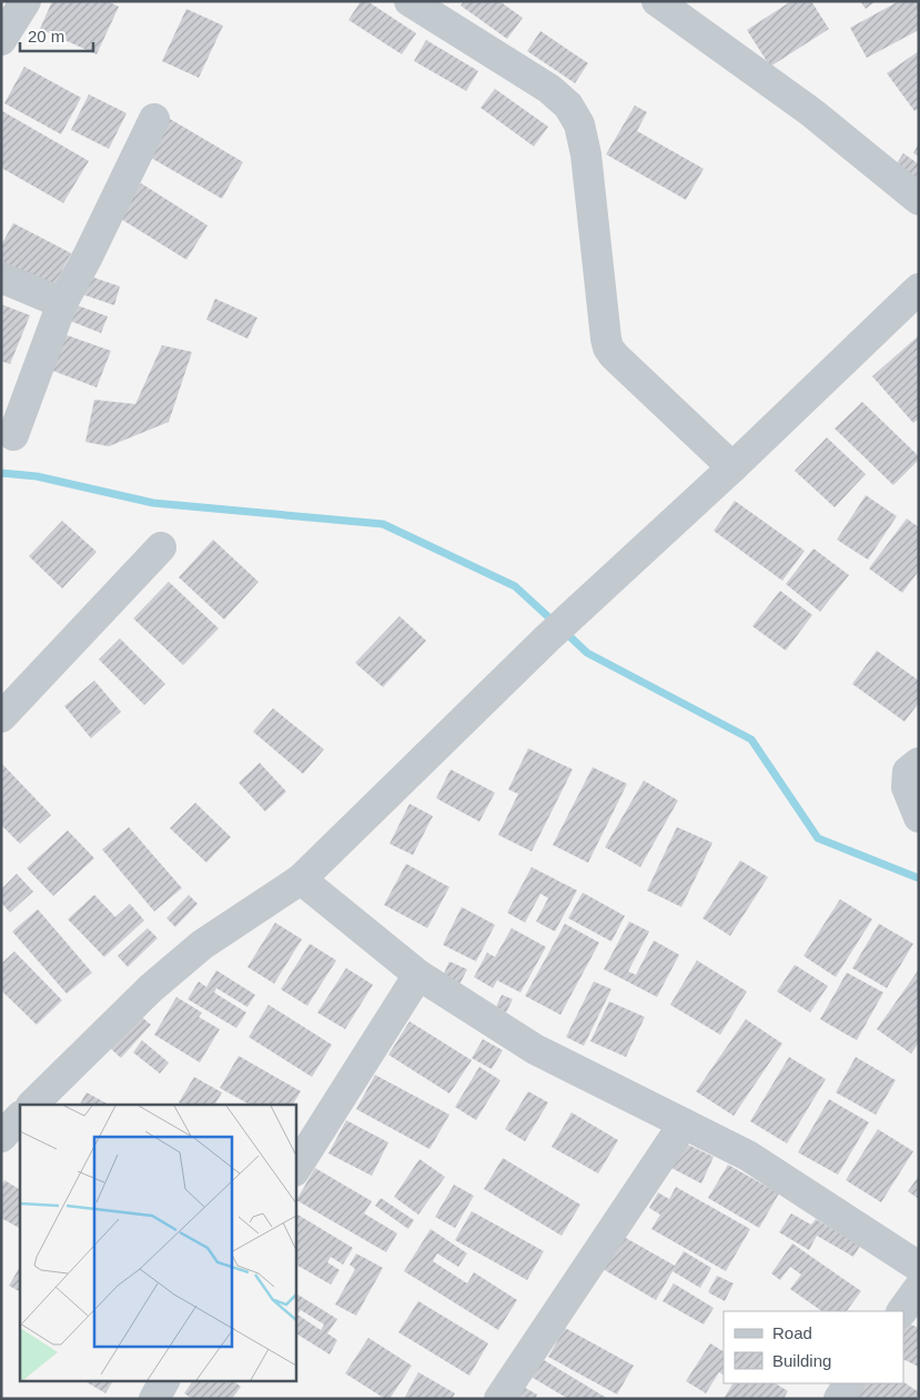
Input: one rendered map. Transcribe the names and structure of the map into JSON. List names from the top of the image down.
{
  "legend": ["Road", "Building"],
  "scale_bar": "20 m"
}
